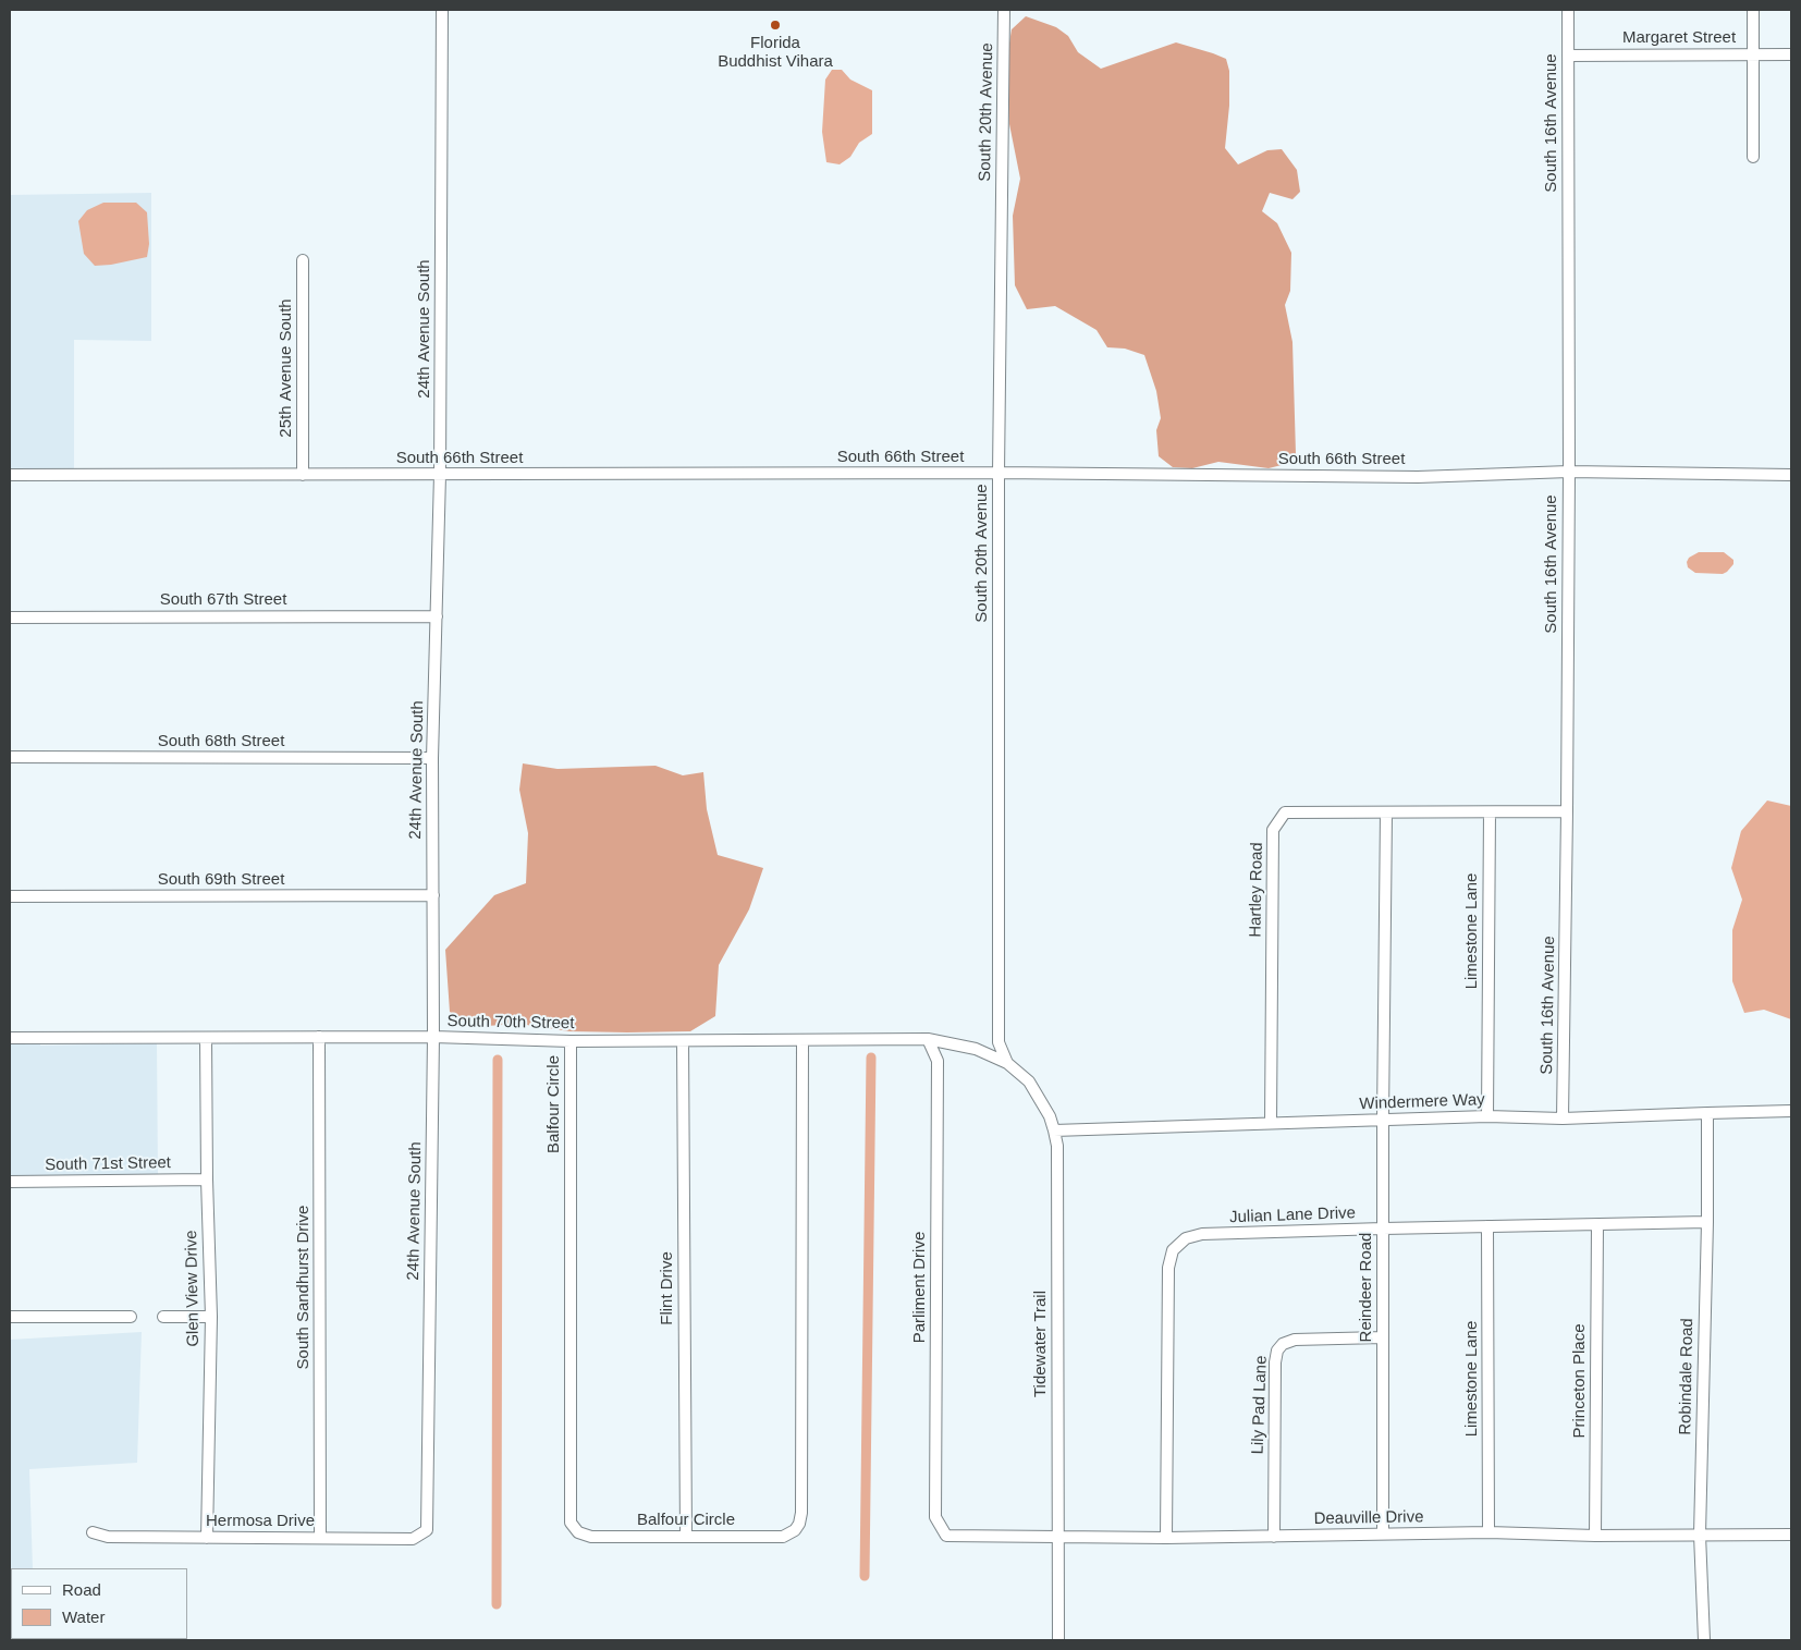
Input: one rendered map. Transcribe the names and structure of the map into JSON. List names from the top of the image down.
{
  "streets": {
    "street": [
      "Margaret Street",
      "South 20th Avenue",
      "South 16th Avenue",
      "24th Avenue South",
      "25th Avenue South",
      "South 66th Street",
      "South 67th Street",
      "South 68th Street",
      "South 69th Street",
      "Hartley Road",
      "Limestone Lane",
      "South 70th Street",
      "Windermere Way",
      "Balfour Circle",
      "South 71st Street",
      "Julian Lane Drive",
      "South Sandhurst Drive",
      "Parliment Drive",
      "Reindeer Road",
      "Glen View Drive",
      "Flint Drive",
      "Tidewater Trail",
      "Robindale Road",
      "Princeton Place",
      "Lily Pad Lane",
      "Deauville Drive",
      "Hermosa Drive"
    ]
  },
  "crossings": [
    ["Margaret Street", "South 16th Avenue"],
    ["South 20th Avenue", "South 66th Street"],
    ["South 20th Avenue", "South 70th Street"],
    ["South 20th Avenue", "Tidewater Trail"],
    ["South 16th Avenue", "South 66th Street"],
    ["South 16th Avenue", "Hartley Road"],
    ["South 16th Avenue", "Windermere Way"],
    ["24th Avenue South", "South 66th Street"],
    ["24th Avenue South", "South 67th Street"],
    ["24th Avenue South", "South 68th Street"],
    ["24th Avenue South", "South 69th Street"],
    ["24th Avenue South", "South 70th Street"],
    ["24th Avenue South", "Hermosa Drive"],
    ["25th Avenue South", "South 66th Street"],
    ["Hartley Road", "Limestone Lane"],
    ["Hartley Road", "Windermere Way"],
    ["Hartley Road", "Reindeer Road"],
    ["Limestone Lane", "Windermere Way"],
    ["Limestone Lane", "Julian Lane Drive"],
    ["Limestone Lane", "Deauville Drive"],
    ["South 70th Street", "Balfour Circle"],
    ["South 70th Street", "South Sandhurst Drive"],
    ["South 70th Street", "Parliment Drive"],
    ["South 70th Street", "Glen View Drive"],
    ["South 70th Street", "Flint Drive"],
    ["South 70th Street", "Tidewater Trail"],
    ["Windermere Way", "Reindeer Road"],
    ["Windermere Way", "Tidewater Trail"],
    ["Windermere Way", "Robindale Road"],
    ["Balfour Circle", "Flint Drive"],
    ["South 71st Street", "Glen View Drive"],
    ["Julian Lane Drive", "Reindeer Road"],
    ["Julian Lane Drive", "Robindale Road"],
    ["Julian Lane Drive", "Princeton Place"],
    ["Julian Lane Drive", "Deauville Drive"],
    ["South Sandhurst Drive", "Hermosa Drive"],
    ["Parliment Drive", "Deauville Drive"],
    ["Reindeer Road", "Lily Pad Lane"],
    ["Reindeer Road", "Deauville Drive"],
    ["Glen View Drive", "Hermosa Drive"],
    ["Tidewater Trail", "Deauville Drive"],
    ["Robindale Road", "Deauville Drive"],
    ["Princeton Place", "Deauville Drive"],
    ["Lily Pad Lane", "Deauville Drive"]
  ],
  "places": ["Florida Buddhist Vihara"],
  "legend": ["Road", "Water"]
}
